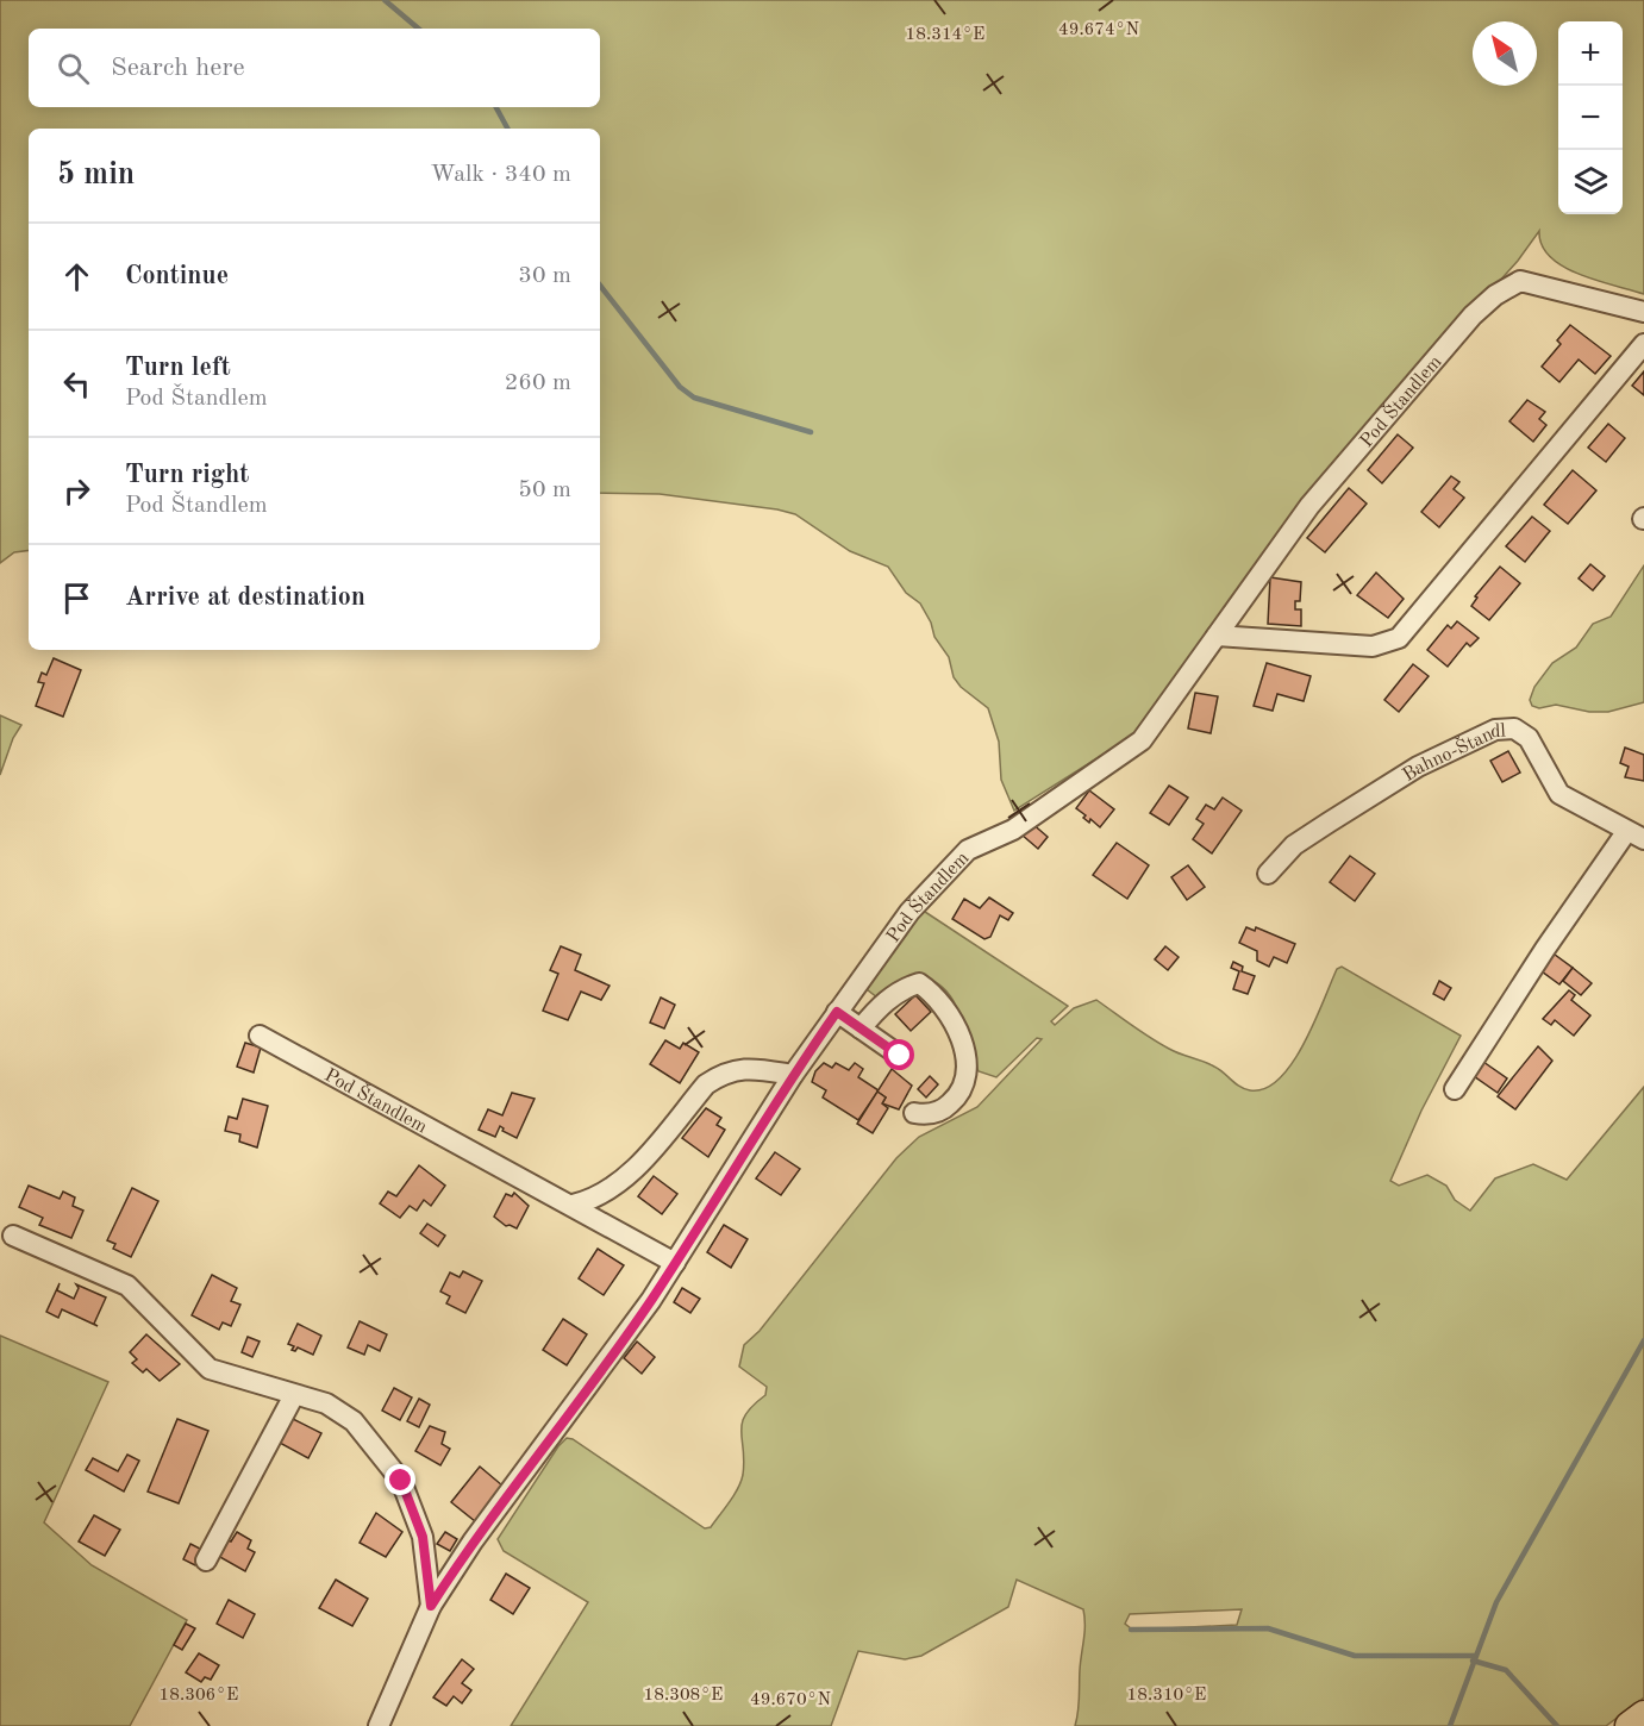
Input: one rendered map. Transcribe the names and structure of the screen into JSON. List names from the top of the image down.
{
  "streets": {
    "street": ["Pod Štandlem", "Bahno-Štandl"]
  },
  "north": "top left",
  "page": {
    "map_buttons": ["+", "−"],
    "search": "Search here",
    "heading": ["5 min", "Walk · 340 m"],
    "list": [
      ["Continue", "30 m"],
      ["Turn left", "Pod Štandlem", "260 m"],
      ["Turn right", "Pod Štandlem", "50 m"],
      "Arrive at destination"
    ]
  },
  "coordinates": [
    "49.674°N",
    "18.314°E",
    "18.306°E",
    "18.308°E",
    "18.310°E",
    "49.670°N"
  ]
}
